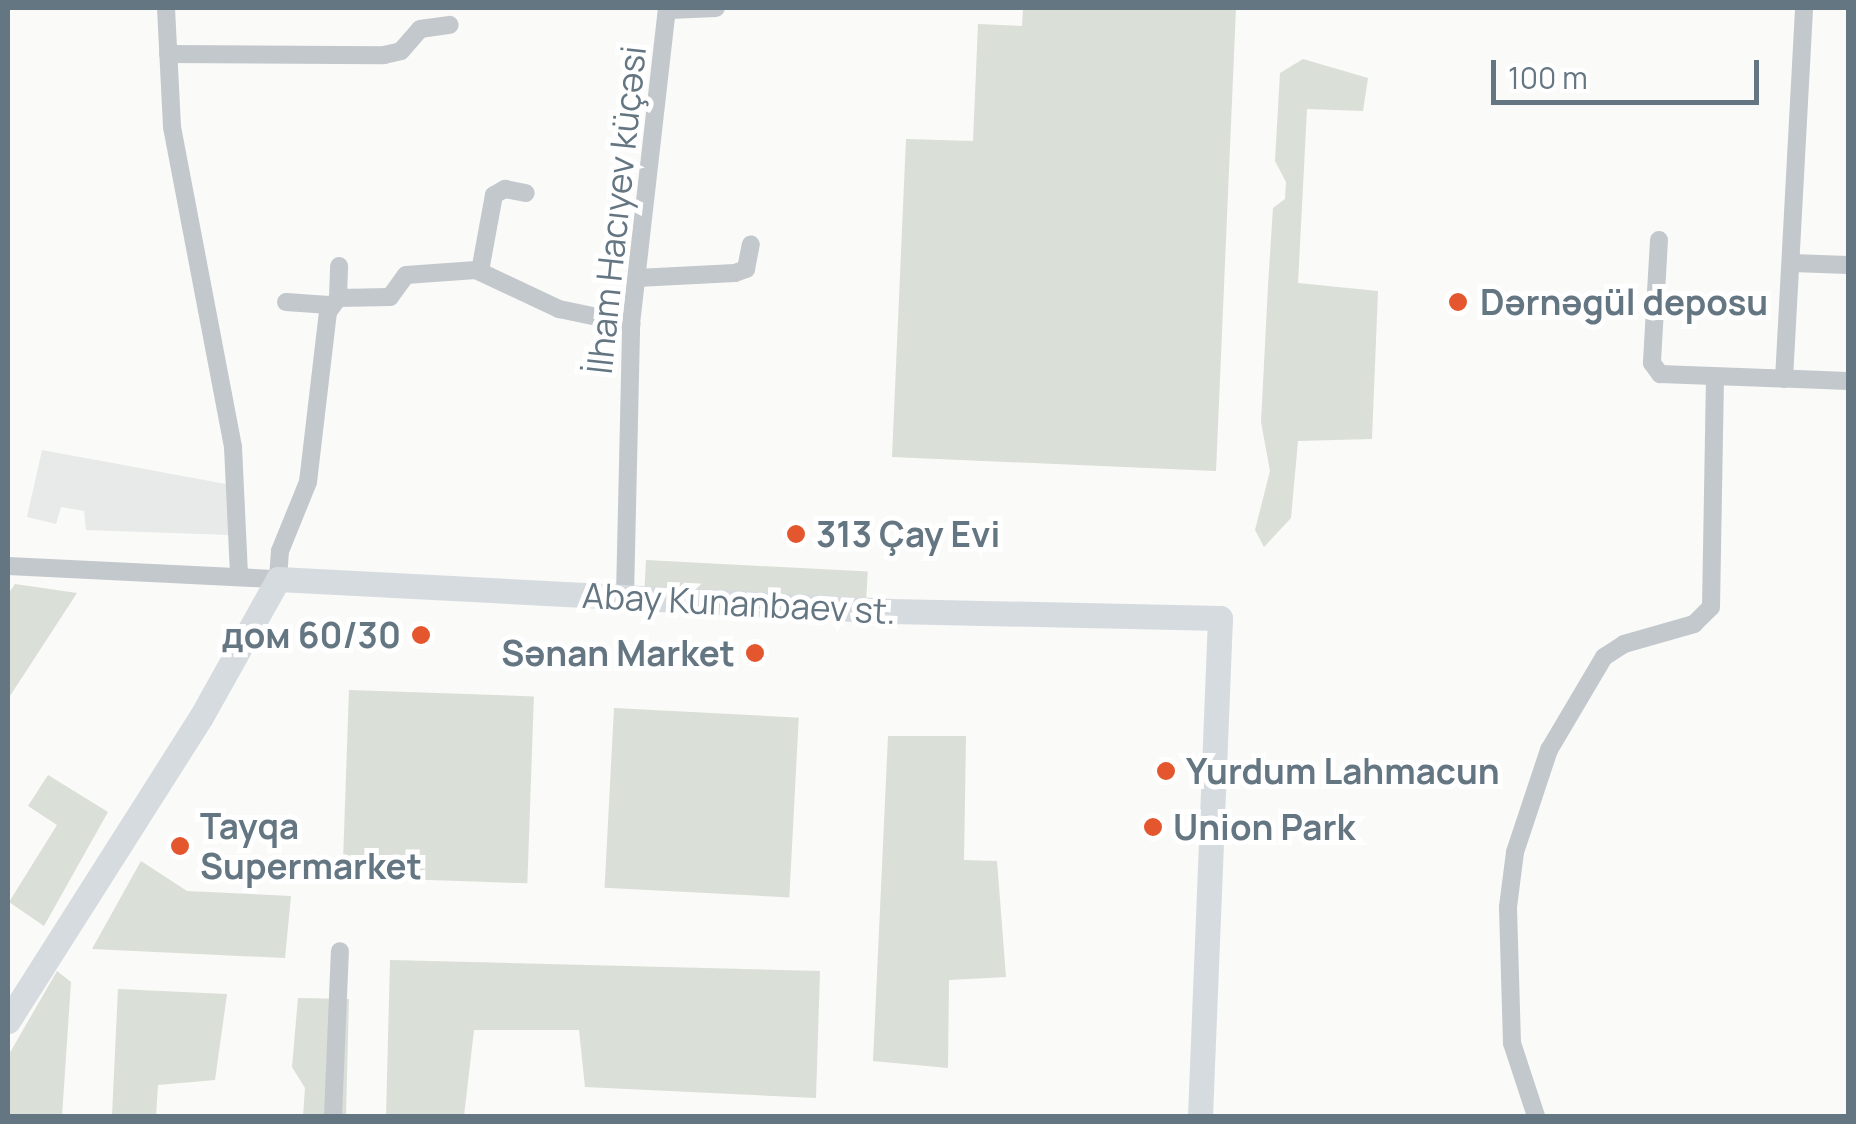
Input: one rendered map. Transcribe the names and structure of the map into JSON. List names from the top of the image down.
{
  "streets": {
    "street": ["İlham Hacıyev küçəsi", "Abay Kunanbaev st."]
  },
  "crossings": [
    ["İlham Hacıyev küçəsi", "Abay Kunanbaev st."]
  ],
  "places": [
    "Dərnəgül deposu",
    "313 Çay Evi",
    "дом 60/30",
    "Sənan Market",
    "Yurdum Lahmacun",
    "Union Park",
    "Tayqa Supermarket"
  ],
  "scale_bar": "100 m"
}
